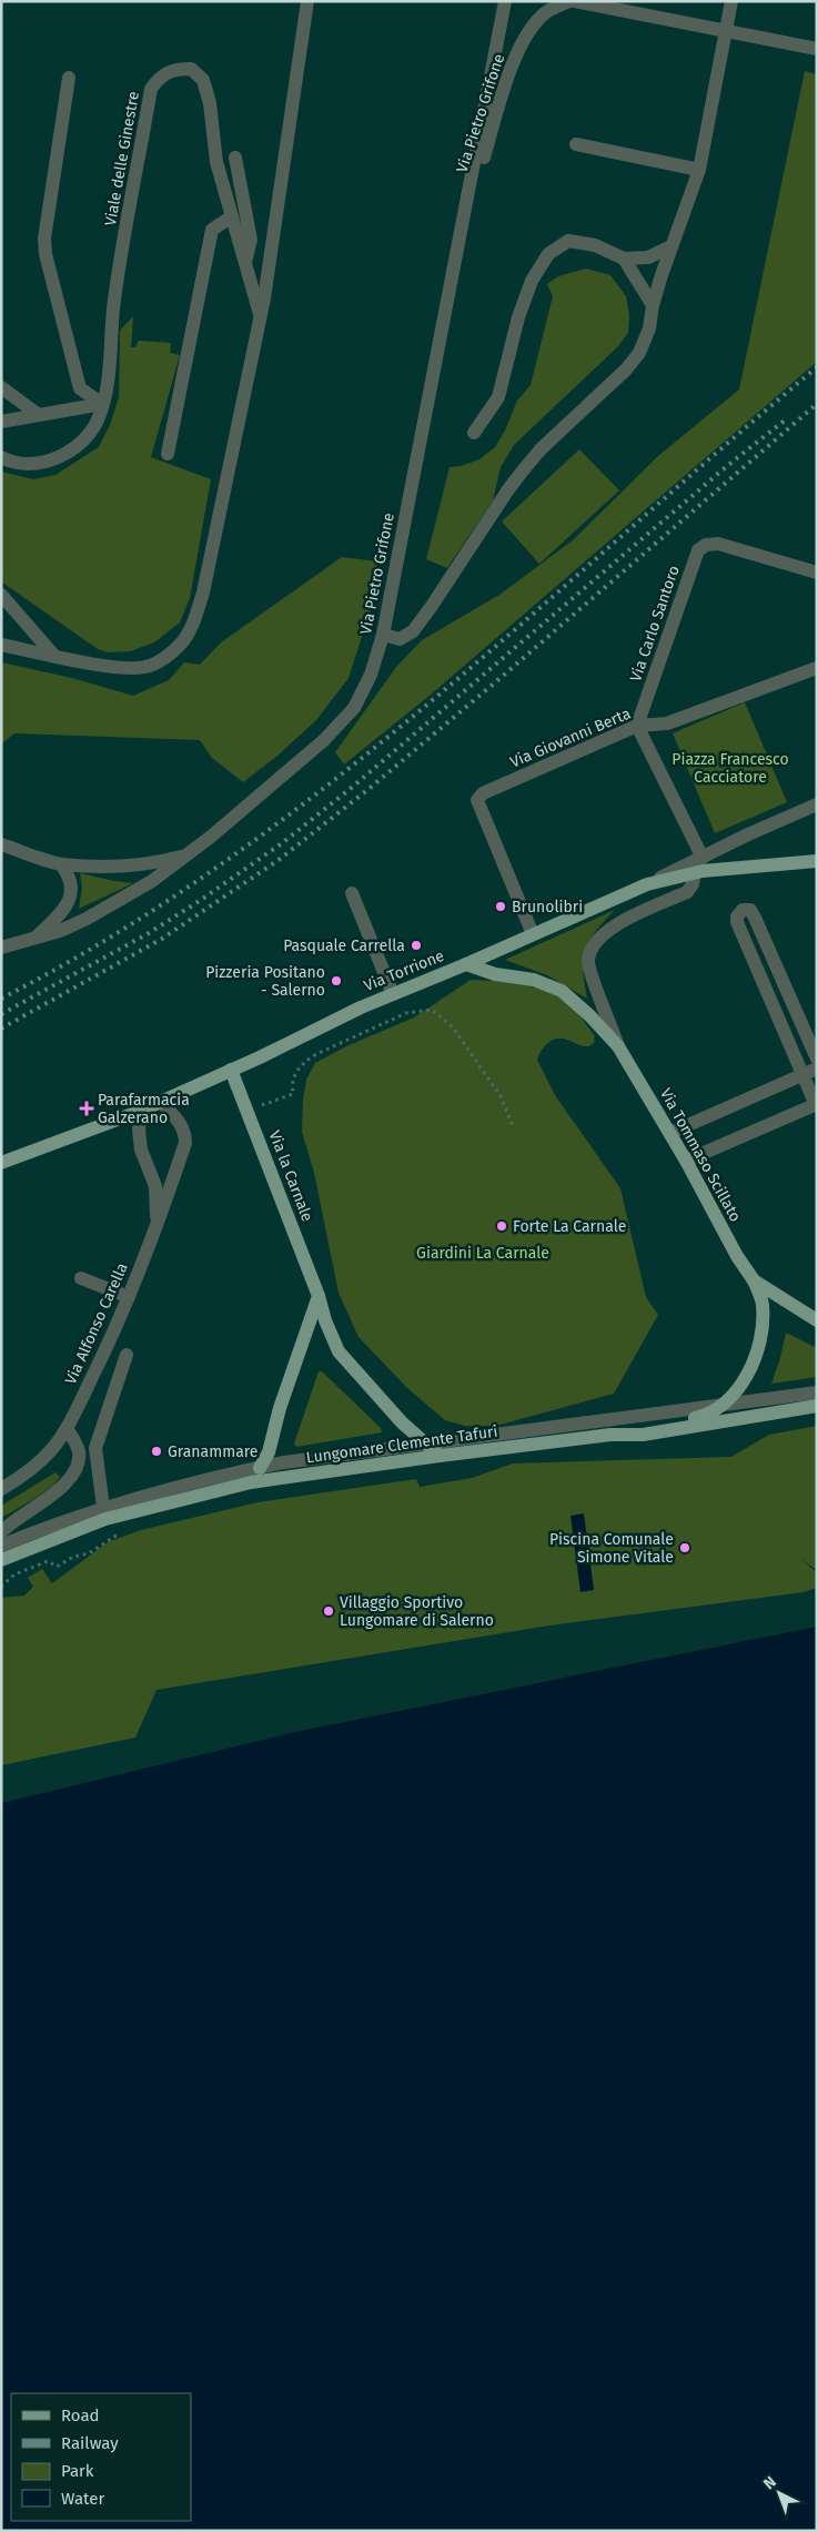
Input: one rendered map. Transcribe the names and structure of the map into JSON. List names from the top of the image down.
{
  "streets": {
    "main road": [
      "Via Torrione",
      "Via Tommaso Scillato",
      "Via la Carnale",
      "Lungomare Clemente Tafuri"
    ],
    "street": [
      "Via Pietro Grifone",
      "Viale delle Ginestre",
      "Via Carlo Santoro",
      "Via Giovanni Berta",
      "Via Alfonso Carella"
    ]
  },
  "crossings": [
    ["Via Carlo Santoro", "Via Giovanni Berta"],
    ["Via Giovanni Berta", "Via Torrione"],
    ["Via Torrione", "Via Tommaso Scillato"],
    ["Via Torrione", "Via la Carnale"],
    ["Via Torrione", "Via Alfonso Carella"],
    ["Via Tommaso Scillato", "Lungomare Clemente Tafuri"],
    ["Via la Carnale", "Lungomare Clemente Tafuri"]
  ],
  "parks": ["Piazza Francesco Cacciatore", "Giardini La Carnale"],
  "places": {
    "other": [
      "Brunolibri",
      "Pasquale Carrella",
      "Pizzeria Positano - Salerno",
      "Forte La Carnale",
      "Granammare",
      "Piscina Comunale Simone Vitale",
      "Villaggio Sportivo Lungomare di Salerno"
    ],
    "health": ["Parafarmacia Galzerano"]
  },
  "legend": [
    "Road",
    "Railway",
    "Park",
    "Water"
  ],
  "north": "top left"
}
